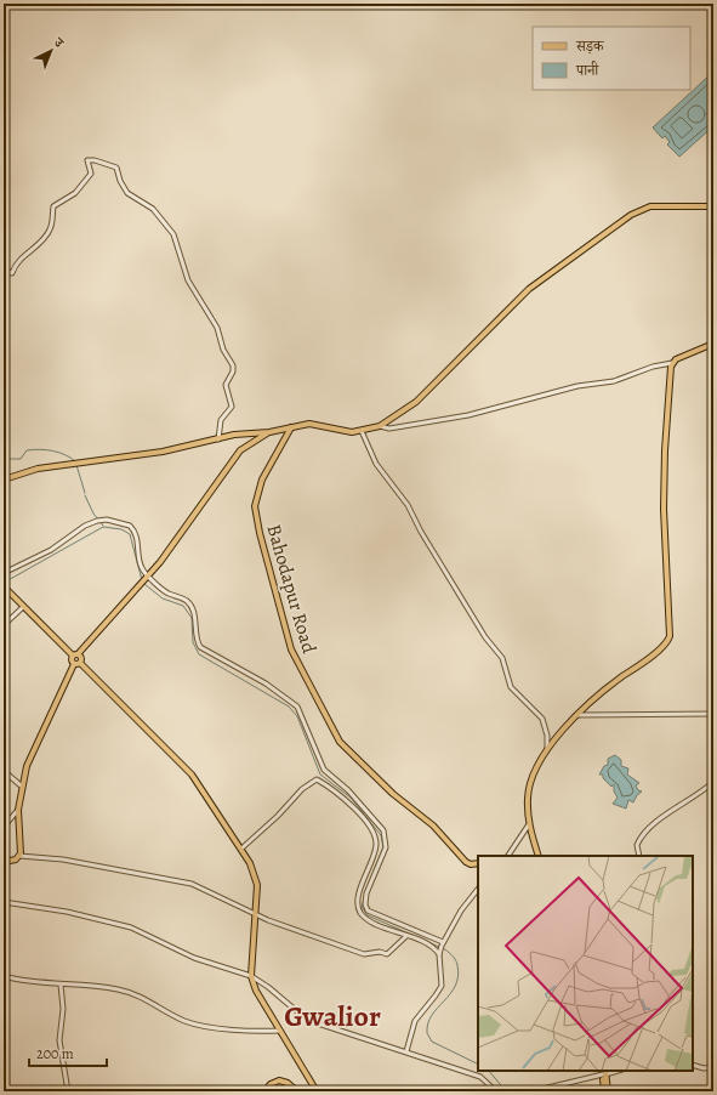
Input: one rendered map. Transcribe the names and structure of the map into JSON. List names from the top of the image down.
{
  "streets": {
    "main road": ["Bahodapur Road"]
  },
  "districts": ["Gwalior"],
  "legend": ["सड़क", "पानी"],
  "scale_bar": "200 m",
  "north": "top right"
}
